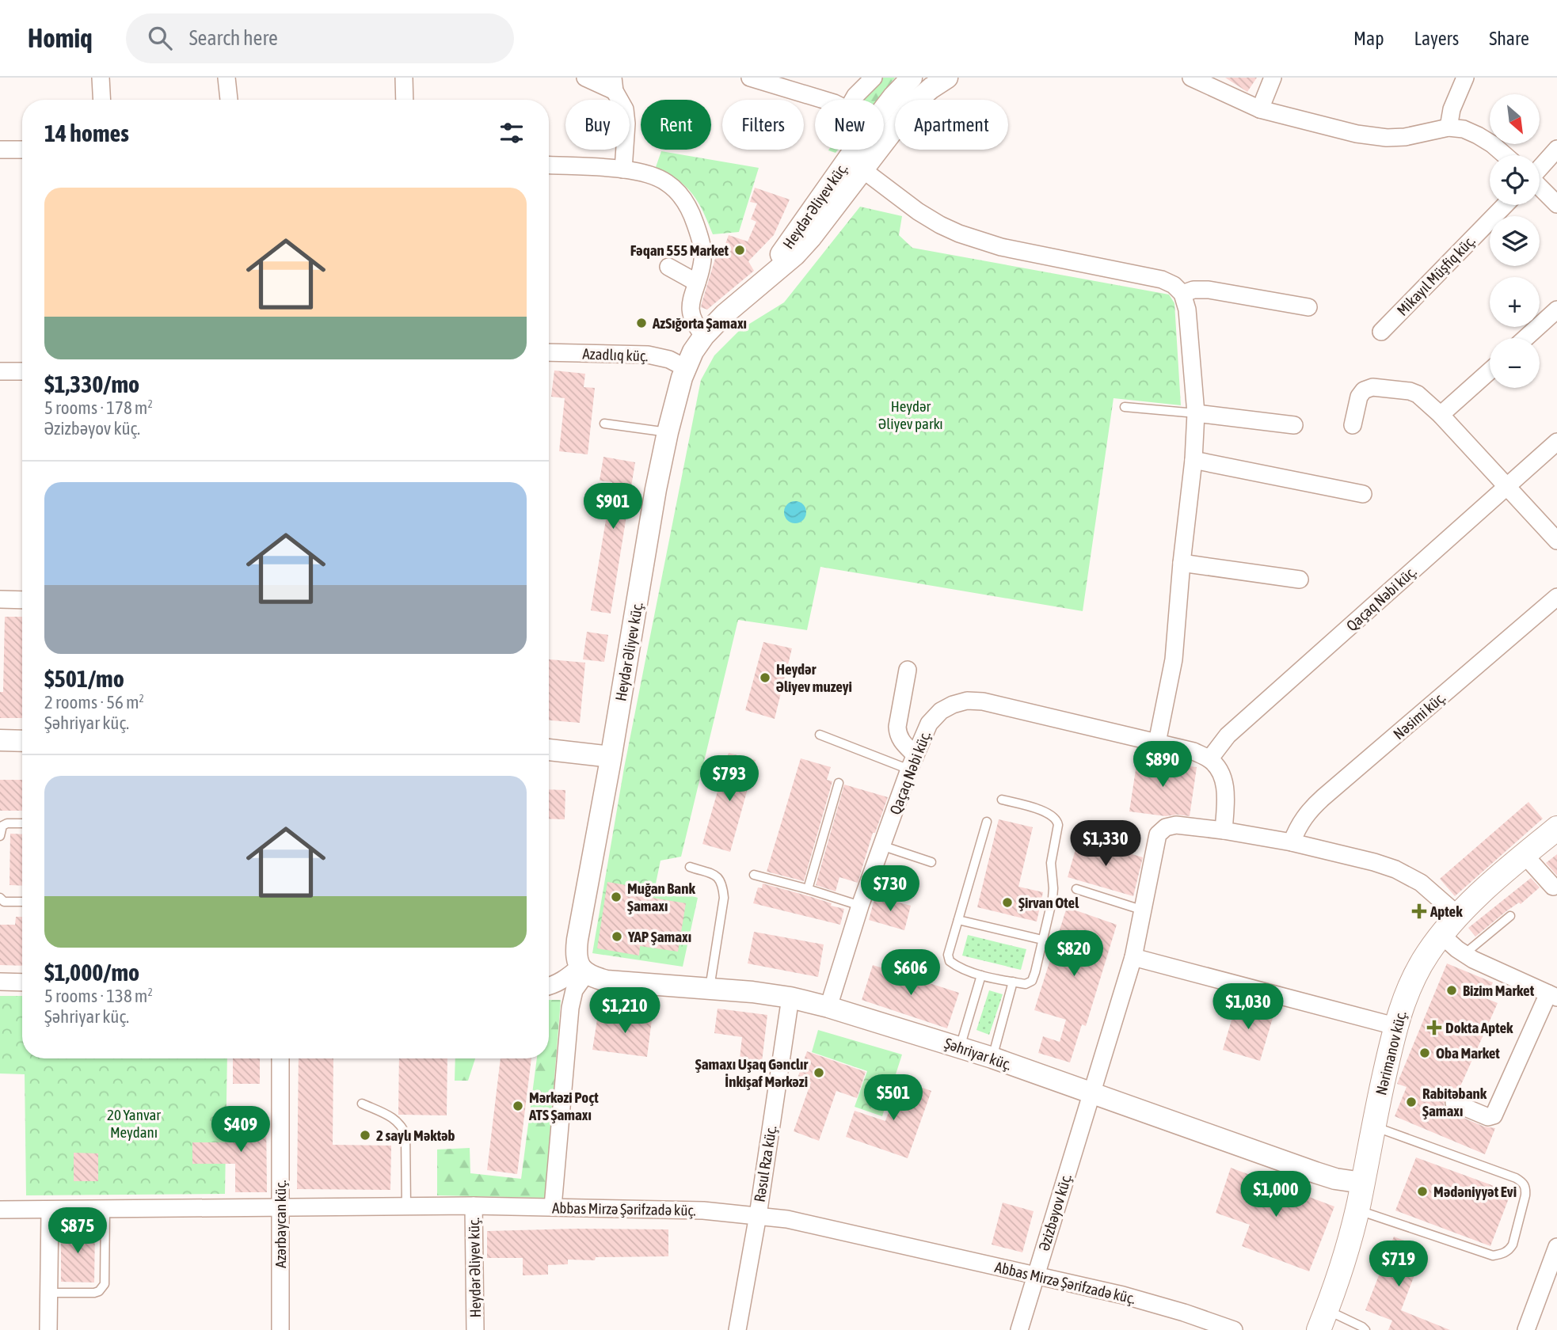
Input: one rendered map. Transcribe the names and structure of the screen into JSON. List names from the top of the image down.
{
  "streets": {
    "main road": ["Nərimanov küç."],
    "street": [
      "Heydər Əliyev küç.",
      "Mikayıl Müşfiq küç.",
      "Azadlıq küç.",
      "Qaçaq Nəbi küç.",
      "Nəsimi küç.",
      "Şəhriyar küç.",
      "Rəsul Rza küç.",
      "Abbas Mirzə Şərifzadə küç.",
      "Əzizbəyov küç.",
      "Azərbaycan küç."
    ]
  },
  "crossings": [
    ["Heydər Əliyev küç.", "Azadlıq küç."],
    ["Heydər Əliyev küç.", "Şəhriyar küç."],
    ["Heydər Əliyev küç.", "Abbas Mirzə Şərifzadə küç."],
    ["Qaçaq Nəbi küç.", "Şəhriyar küç."],
    ["Nərimanov küç.", "Şəhriyar küç."],
    ["Şəhriyar küç.", "Rəsul Rza küç."],
    ["Şəhriyar küç.", "Əzizbəyov küç."],
    ["Rəsul Rza küç.", "Abbas Mirzə Şərifzadə küç."],
    ["Abbas Mirzə Şərifzadə küç.", "Əzizbəyov küç."],
    ["Abbas Mirzə Şərifzadə küç.", "Azərbaycan küç."]
  ],
  "parks": ["Heydər Əliyev parkı", "20 Yanvar Meydanı"],
  "places": {
    "other": [
      "Fəqan 555 Market",
      "AzSığorta Şamaxı",
      "Heydər Əliyev muzeyi",
      "Muğan Bank Şamaxı",
      "Şirvan Otel",
      "YAP Şamaxı",
      "Bizim Market",
      "Oba Market",
      "Şamaxı Uşaq Gənclır İnkişaf Mərkəzi",
      "Rabitəbank Şamaxı",
      "Mərkəzi Poçt ATS Şamaxı",
      "2 saylı Məktəb",
      "Mədəniyyət Evi"
    ],
    "health": ["Aptek", "Dokta Aptek"]
  },
  "north": "bottom right",
  "page": {
    "header": "Homiq",
    "search": "Search here",
    "nav": ["Map", "Layers", "Share"],
    "map_buttons": ["+", "−"],
    "chip": [
      "Buy",
      "Rent",
      "Filters",
      "New",
      "Apartment"
    ],
    "heading": "14 homes",
    "list": [
      {
        "name": "$1,330/mo",
        "note": "5 rooms · 178 m² · Əzizbəyov küç."
      },
      {
        "name": "$501/mo",
        "note": "2 rooms · 56 m² · Şəhriyar küç."
      },
      {
        "name": "$1,000/mo",
        "note": "5 rooms · 138 m² · Şəhriyar küç."
      }
    ],
    "price": [
      "$901",
      "$890",
      "$793",
      "$1,330",
      "$730",
      "$820",
      "$606",
      "$1,030",
      "$1,210",
      "$501",
      "$409",
      "$1,000",
      "$875",
      "$719"
    ]
  }
}
